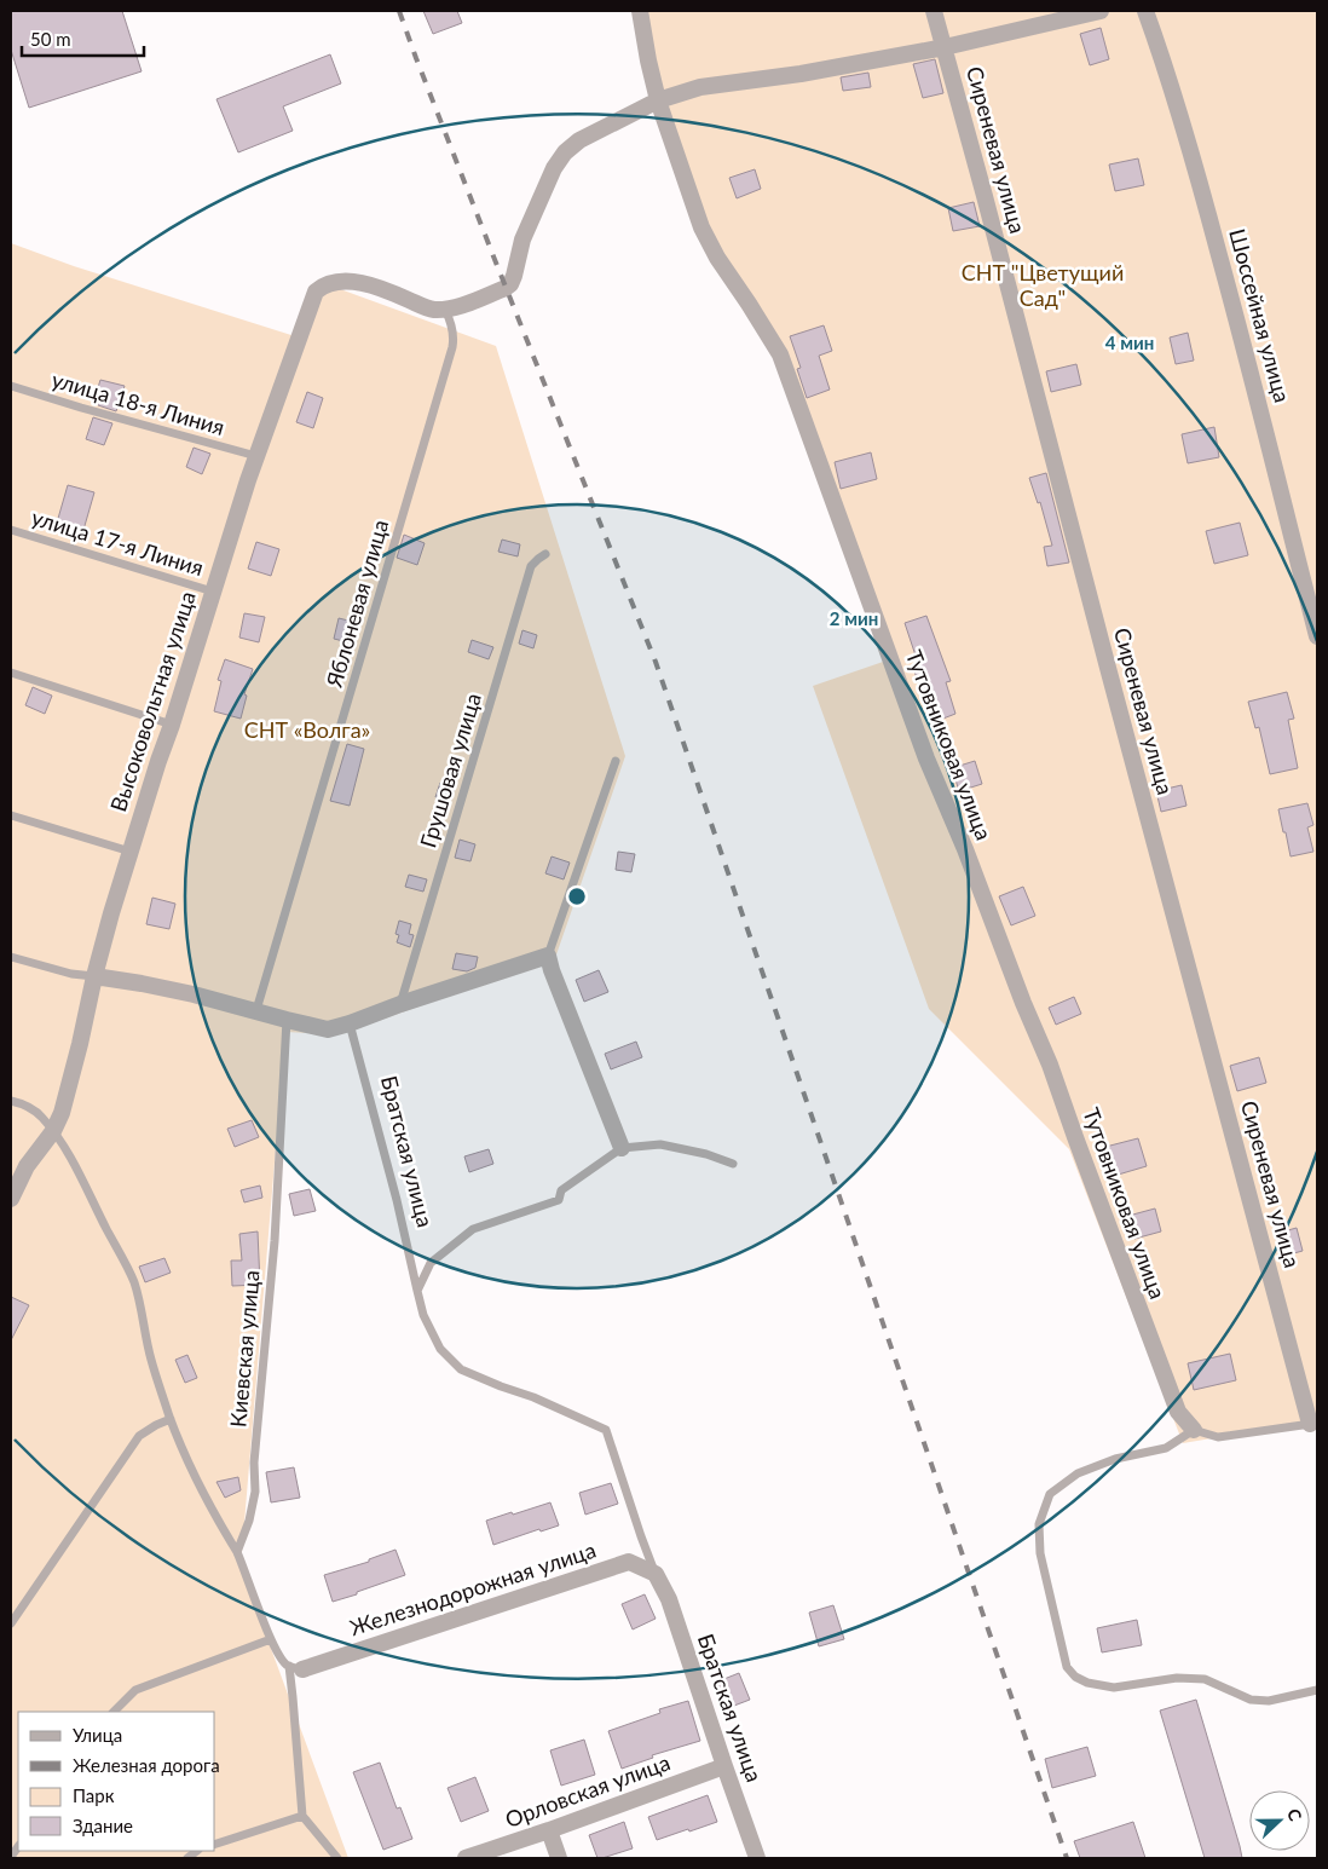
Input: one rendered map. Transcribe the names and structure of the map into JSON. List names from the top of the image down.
{
  "streets": {
    "street": [
      "Сиреневая улица",
      "Шоссейная улица",
      "Высоковольтная улица",
      "Тутовниковая улица",
      "Братская улица",
      "Железнодорожная улица",
      "Орловская улица"
    ],
    "lane": [
      "улица 18-я Линия",
      "улица 17-я Линия",
      "Яблоневая улица",
      "Грушовая улица",
      "Киевская улица"
    ]
  },
  "crossings": [
    ["улица 18-я Линия", "Высоковольтная улица"],
    ["улица 17-я Линия", "Высоковольтная улица"],
    ["Яблоневая улица", "Высоковольтная улица"],
    ["Братская улица", "Железнодорожная улица"],
    ["Братская улица", "Орловская улица"]
  ],
  "parks": ["СНТ \"Цветущий Сад\"", "СНТ «Волга»"],
  "legend": [
    "Улица",
    "Железная дорога",
    "Парк",
    "Здание"
  ],
  "scale_bar": "50 m",
  "north": "right",
  "rings": ["4 мин", "2 мин"]
}
